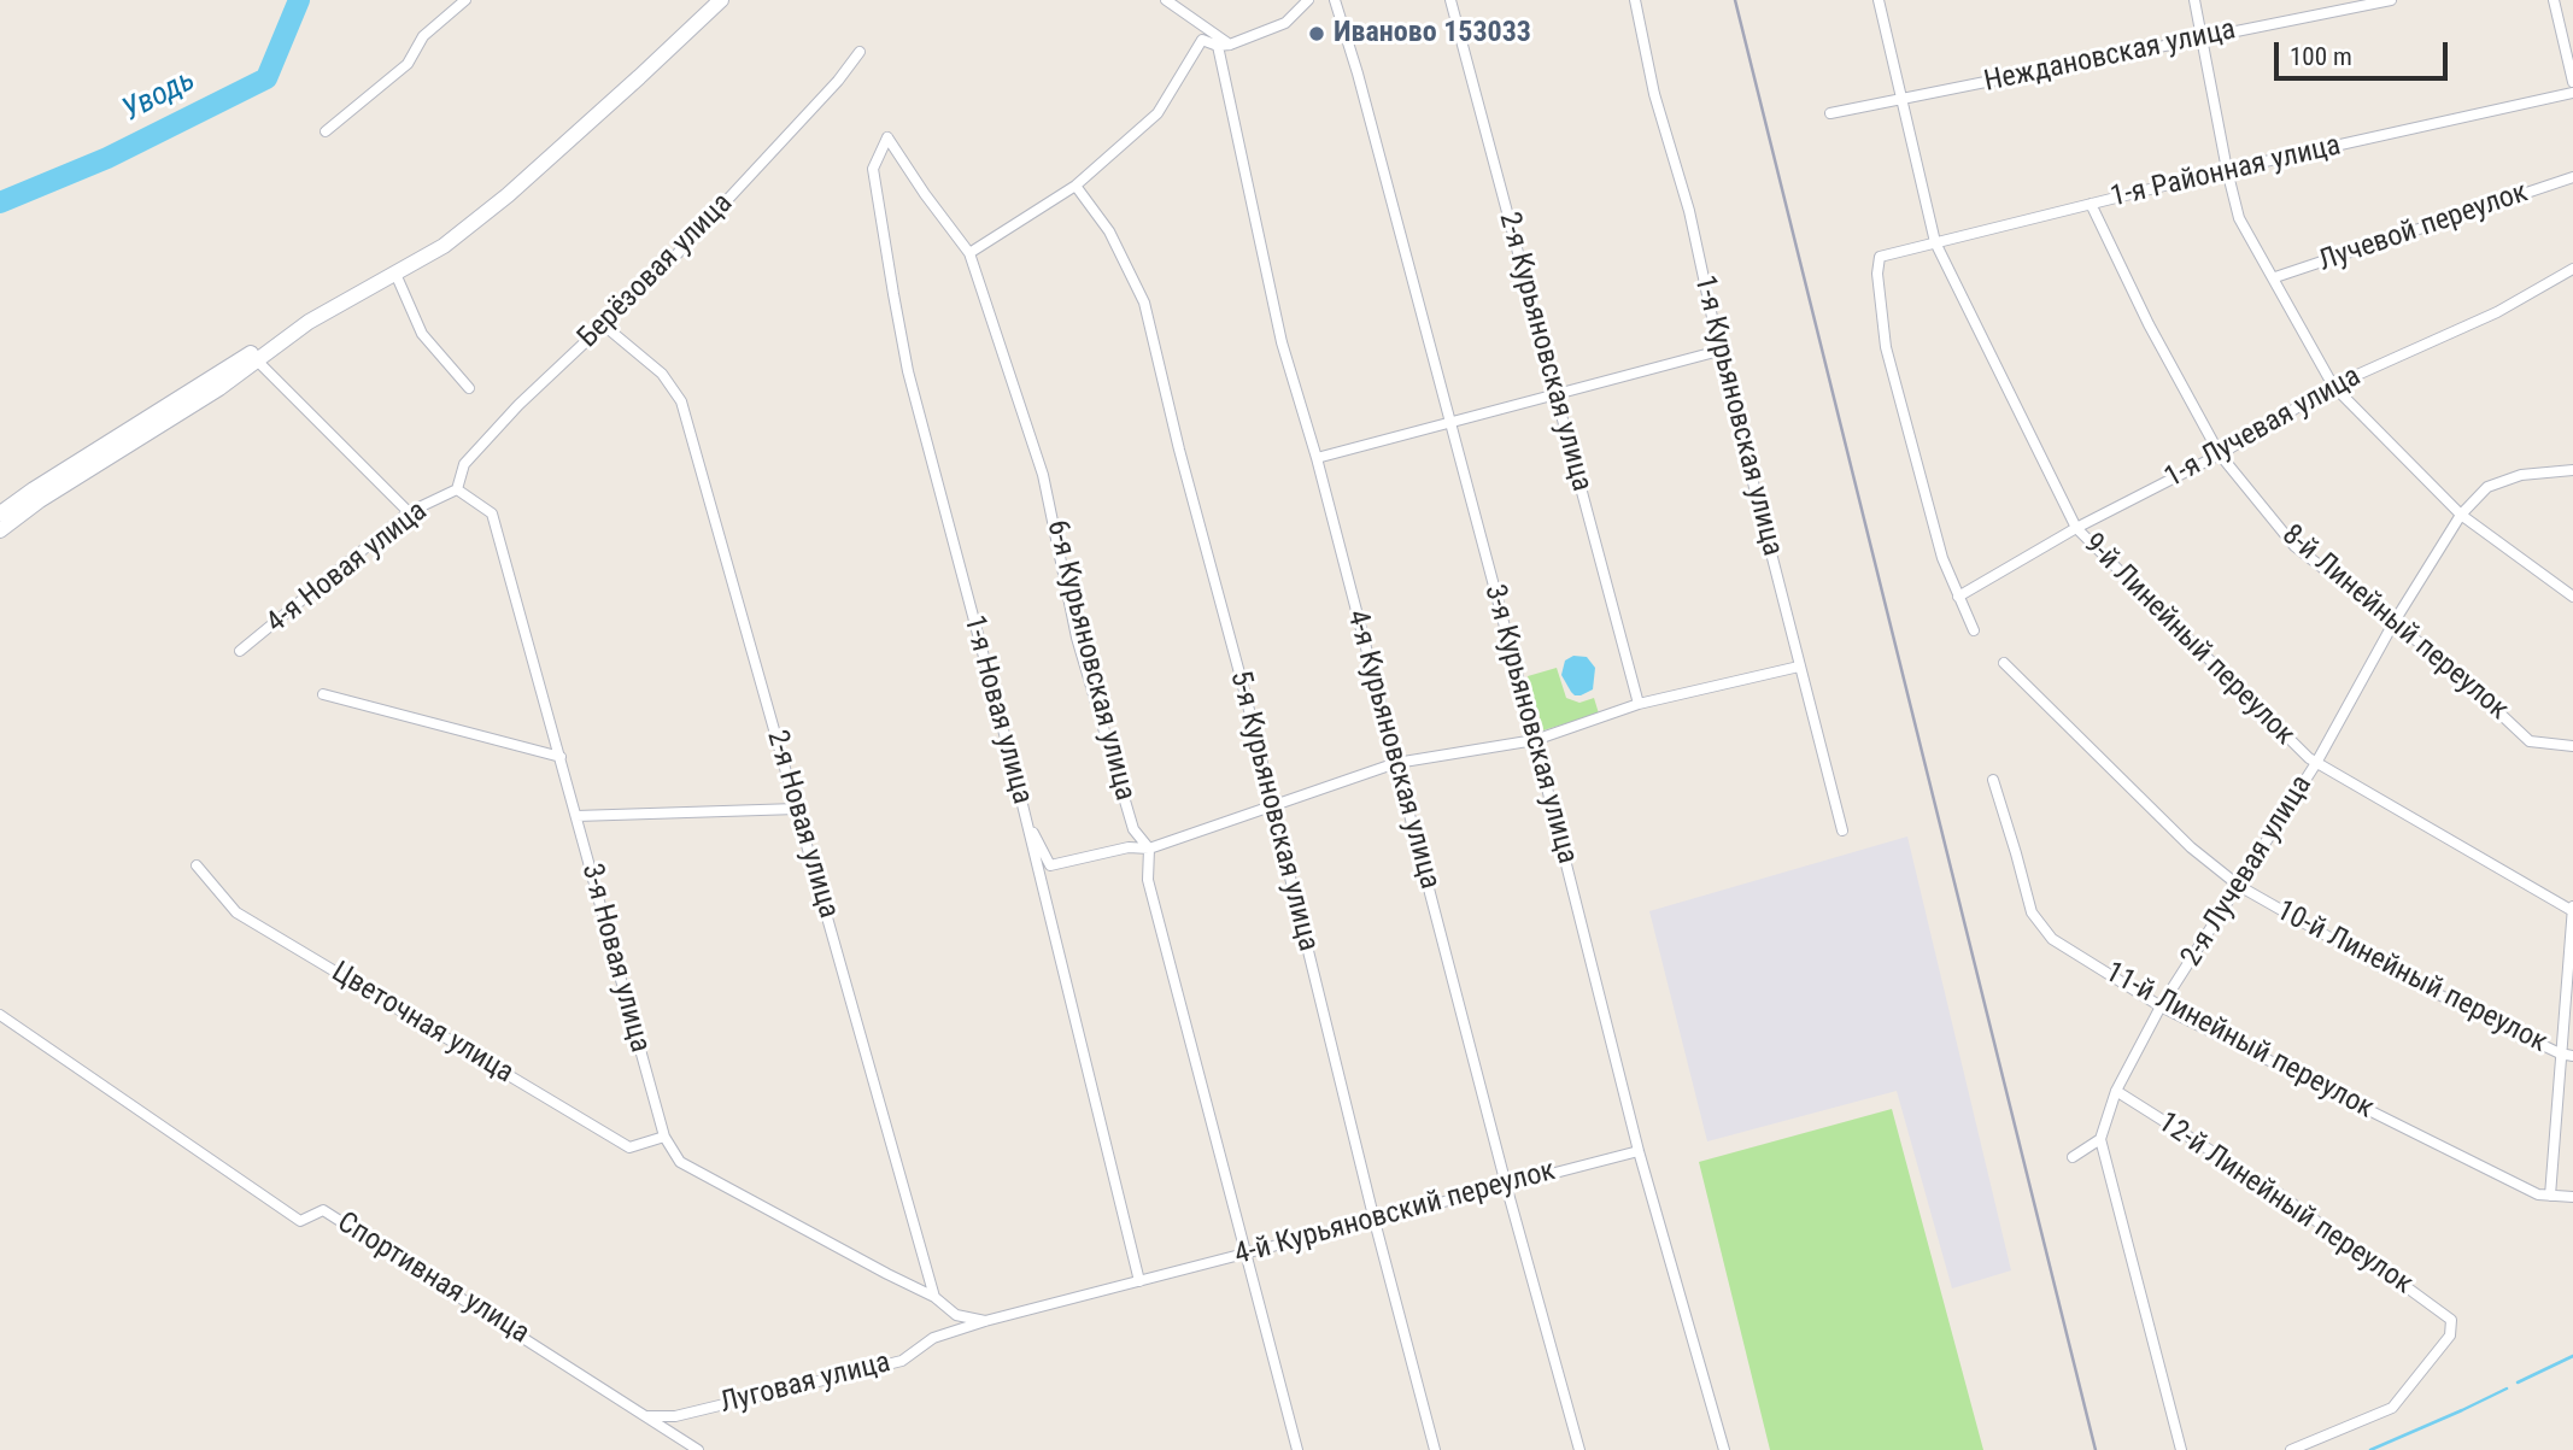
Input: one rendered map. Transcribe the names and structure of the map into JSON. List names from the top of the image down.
{
  "streets": {
    "street": [
      "Неждановская улица",
      "1-я Районная улица",
      "Лучевой переулок",
      "Берёзовая улица",
      "2-я Курьяновская улица",
      "1-я Курьяновская улица",
      "1-я Лучевая улица",
      "4-я Новая улица",
      "8-й Линейный переулок",
      "9-й Линейный переулок",
      "6-я Курьяновская улица",
      "1-я Новая улица",
      "3-я Курьяновская улица",
      "4-я Курьяновская улица",
      "5-я Курьяновская улица",
      "2-я Новая улица",
      "2-я Лучевая улица",
      "3-я Новая улица",
      "10-й Линейный переулок",
      "Цветочная улица",
      "11-й Линейный переулок",
      "12-й Линейный переулок",
      "4-й Курьяновский переулок",
      "Спортивная улица",
      "Луговая улица"
    ]
  },
  "crossings": [
    ["Неждановская улица", "9-й Линейный переулок"],
    ["1-я Районная улица", "1-я Лучевая улица"],
    ["1-я Районная улица", "8-й Линейный переулок"],
    ["1-я Районная улица", "9-й Линейный переулок"],
    ["Берёзовая улица", "4-я Новая улица"],
    ["Берёзовая улица", "2-я Новая улица"],
    ["Берёзовая улица", "3-я Новая улица"],
    ["1-я Лучевая улица", "8-й Линейный переулок"],
    ["1-я Лучевая улица", "9-й Линейный переулок"],
    ["4-я Новая улица", "3-я Новая улица"],
    ["8-й Линейный переулок", "2-я Лучевая улица"],
    ["9-й Линейный переулок", "2-я Лучевая улица"],
    ["6-я Курьяновская улица", "1-я Новая улица"],
    ["6-я Курьяновская улица", "4-й Курьяновский переулок"],
    ["1-я Новая улица", "Луговая улица"],
    ["3-я Курьяновская улица", "4-й Курьяновский переулок"],
    ["4-я Курьяновская улица", "4-й Курьяновский переулок"],
    ["5-я Курьяновская улица", "4-й Курьяновский переулок"],
    ["2-я Новая улица", "3-я Новая улица"],
    ["2-я Лучевая улица", "10-й Линейный переулок"],
    ["2-я Лучевая улица", "11-й Линейный переулок"],
    ["2-я Лучевая улица", "12-й Линейный переулок"],
    ["3-я Новая улица", "Цветочная улица"],
    ["4-й Курьяновский переулок", "Луговая улица"],
    ["Спортивная улица", "Луговая улица"]
  ],
  "water": ["Уводь"],
  "places": ["Иваново 153033"],
  "scale_bar": "100 m"
}
